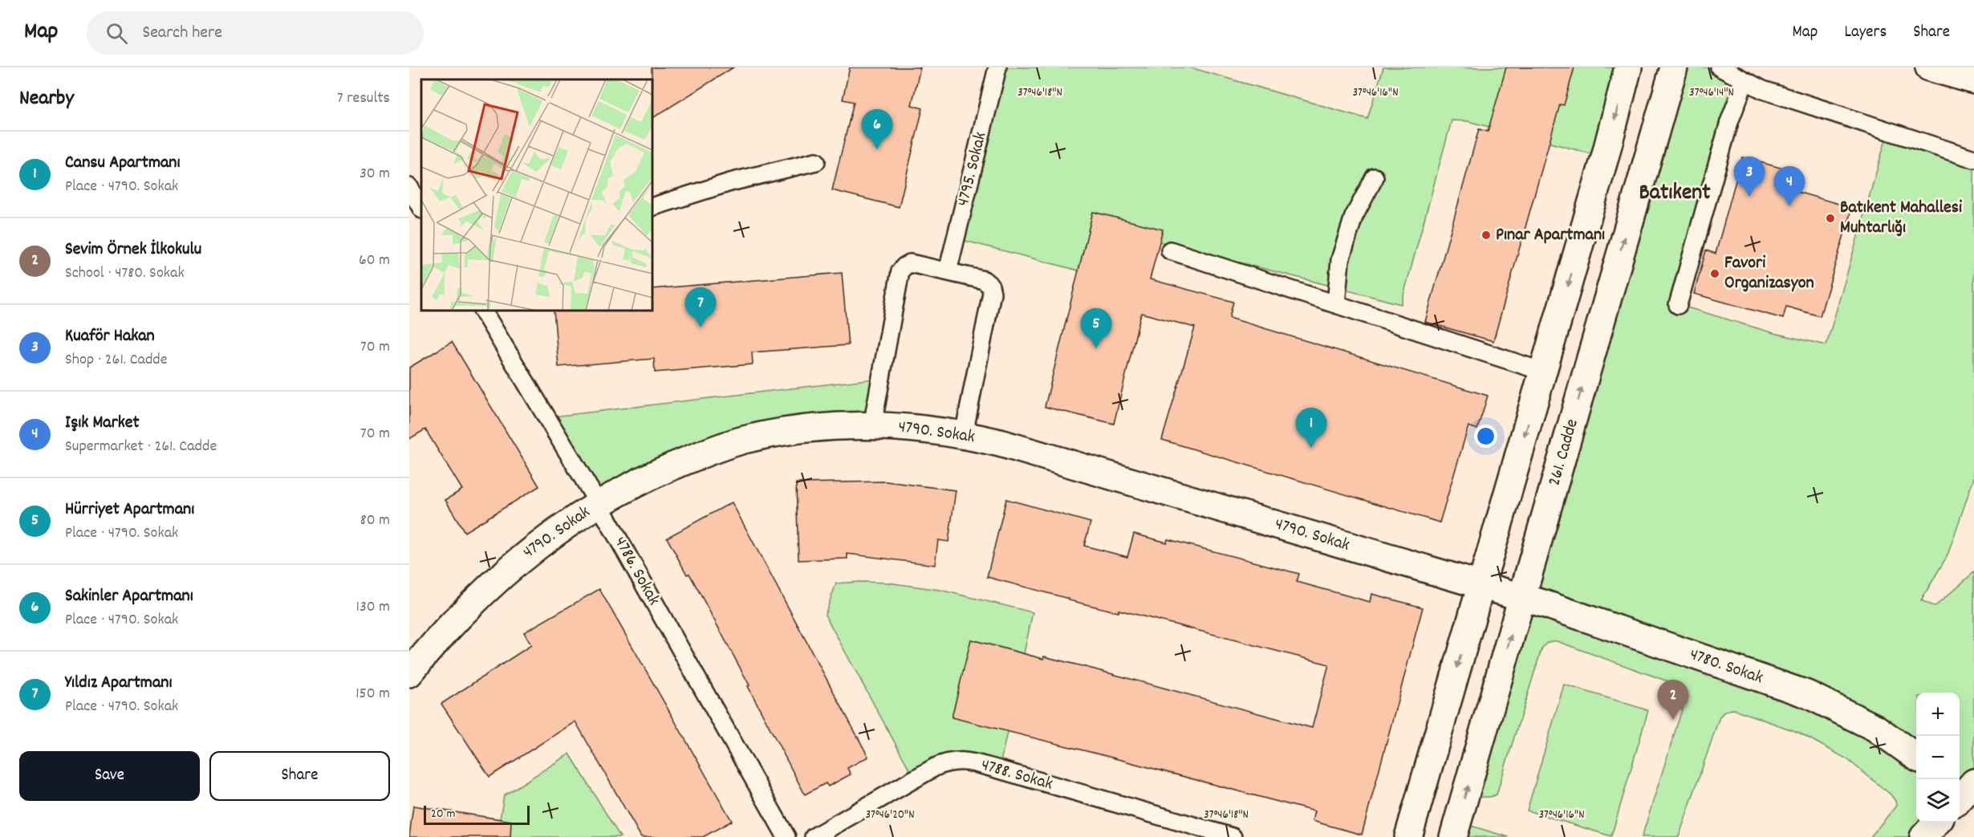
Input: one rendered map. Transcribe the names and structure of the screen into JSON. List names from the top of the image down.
{
  "streets": {
    "street": ["4790. Sokak", "261. Cadde", "4780. Sokak"],
    "lane": ["4795. Sokak", "4786. Sokak", "4788. Sokak"]
  },
  "crossings": [
    ["4790. Sokak", "261. Cadde"],
    ["4790. Sokak", "4786. Sokak"],
    ["4790. Sokak", "4780. Sokak"],
    ["261. Cadde", "4780. Sokak"]
  ],
  "districts": ["Batıkent"],
  "places": ["Batıkent Mahallesi Muhtarlığı", "Pınar Apartmanı", "Favori Organizasyon"],
  "scale_bar": "20 m",
  "page": {
    "header": "Map",
    "search": "Search here",
    "nav": ["Map", "Layers", "Share"],
    "heading": ["Nearby", "7 results"],
    "pins": [
      "6",
      "3",
      "4",
      "7",
      "5",
      "1",
      "2"
    ],
    "list": [
      {
        "mark": "1",
        "name": "Cansu Apartmanı",
        "note": "Place · 4790. Sokak",
        "value": "30 m"
      },
      {
        "mark": "2",
        "name": "Sevim Örnek İlkokulu",
        "note": "School · 4780. Sokak",
        "value": "60 m"
      },
      {
        "mark": "3",
        "name": "Kuaför Hakan",
        "note": "Shop · 261. Cadde",
        "value": "70 m"
      },
      {
        "mark": "4",
        "name": "Işık Market",
        "note": "Supermarket · 261. Cadde",
        "value": "70 m"
      },
      {
        "mark": "5",
        "name": "Hürriyet Apartmanı",
        "note": "Place · 4790. Sokak",
        "value": "80 m"
      },
      {
        "mark": "6",
        "name": "Sakinler Apartmanı",
        "note": "Place · 4790. Sokak",
        "value": "130 m"
      },
      {
        "mark": "7",
        "name": "Yıldız Apartmanı",
        "note": "Place · 4790. Sokak",
        "value": "150 m"
      }
    ],
    "map_buttons": ["+", "−"],
    "buttons": ["Save", "Share"],
    "scale": "20 m"
  },
  "coordinates": [
    "37°46'18\"N",
    "37°46'16\"N",
    "37°46'14\"N",
    "37°46'20\"N"
  ]
}
